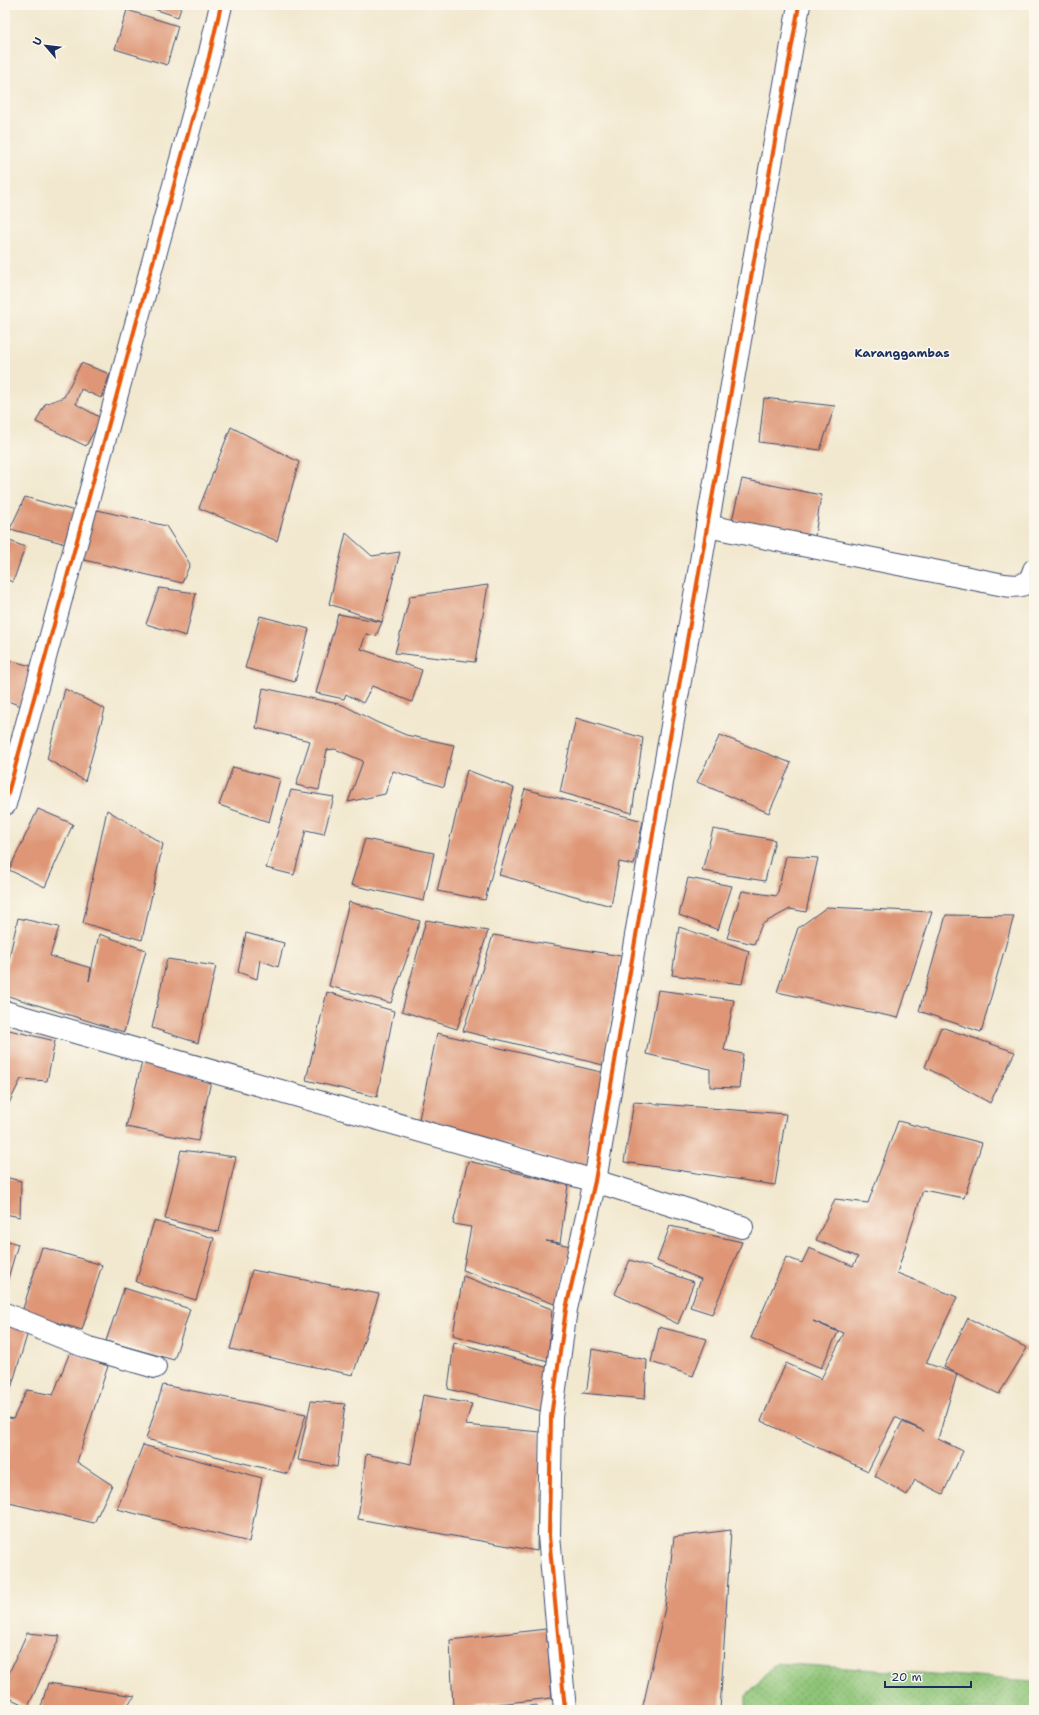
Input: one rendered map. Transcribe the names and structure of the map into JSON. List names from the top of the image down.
{
  "districts": ["Karanggambas"],
  "scale_bar": "20 m",
  "north": "top left"
}
